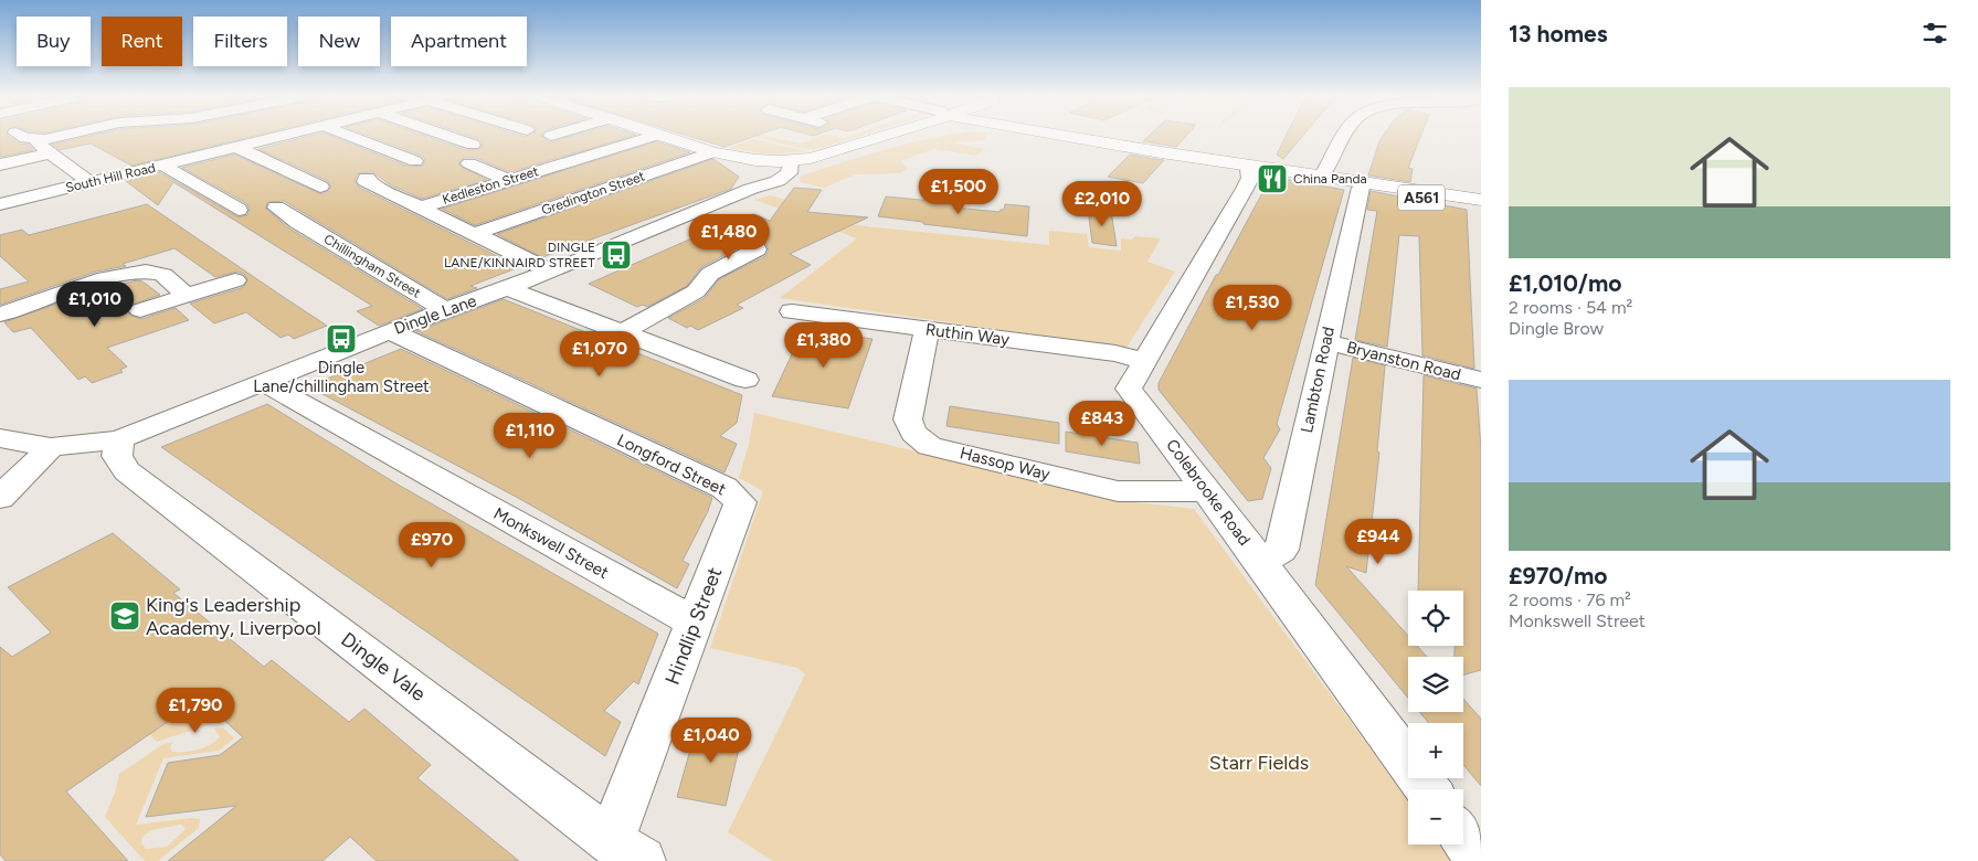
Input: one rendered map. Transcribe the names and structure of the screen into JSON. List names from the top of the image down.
{
  "streets": {
    "main road": ["A561"],
    "street": [
      "South Hill Road",
      "Kedleston Street",
      "Gredington Street",
      "Chillingham Street",
      "Dingle Lane",
      "Ruthin Way",
      "Bryanston Road",
      "Lambton Road",
      "Hassop Way",
      "Longford Street",
      "Colebrooke Road",
      "Monkswell Street",
      "Hindlip Street",
      "Dingle Vale"
    ]
  },
  "crossings": [
    ["Gredington Street", "A561"],
    ["A561", "Dingle Lane"],
    ["A561", "Lambton Road"],
    ["A561", "Colebrooke Road"],
    ["Chillingham Street", "Dingle Lane"],
    ["Dingle Lane", "Longford Street"],
    ["Dingle Lane", "Monkswell Street"],
    ["Dingle Lane", "Dingle Vale"],
    ["Ruthin Way", "Hassop Way"],
    ["Ruthin Way", "Colebrooke Road"],
    ["Bryanston Road", "Lambton Road"],
    ["Lambton Road", "Colebrooke Road"],
    ["Hassop Way", "Colebrooke Road"],
    ["Longford Street", "Hindlip Street"],
    ["Monkswell Street", "Hindlip Street"],
    ["Hindlip Street", "Dingle Vale"]
  ],
  "parks": ["Starr Fields"],
  "places": {
    "restaurant": ["China Panda"],
    "bus stop": ["DINGLE LANE/KINNAIRD STREET", "Dingle Lane/chillingham Street"],
    "school or university": ["King's Leadership Academy, Liverpool"]
  },
  "page": {
    "heading": "13 homes",
    "chip": [
      "Buy",
      "Rent",
      "Filters",
      "New",
      "Apartment"
    ],
    "list": [
      {
        "name": "£1,010/mo",
        "note": "2 rooms · 54 m² · Dingle Brow"
      },
      {
        "name": "£970/mo",
        "note": "2 rooms · 76 m² · Monkswell Street"
      }
    ],
    "price": [
      "£1,500",
      "£2,010",
      "£1,480",
      "£1,010",
      "£1,530",
      "£1,380",
      "£1,070",
      "£843",
      "£1,110",
      "£944",
      "£970",
      "£1,790",
      "£1,040"
    ],
    "map_buttons": ["+", "−"]
  }
}
